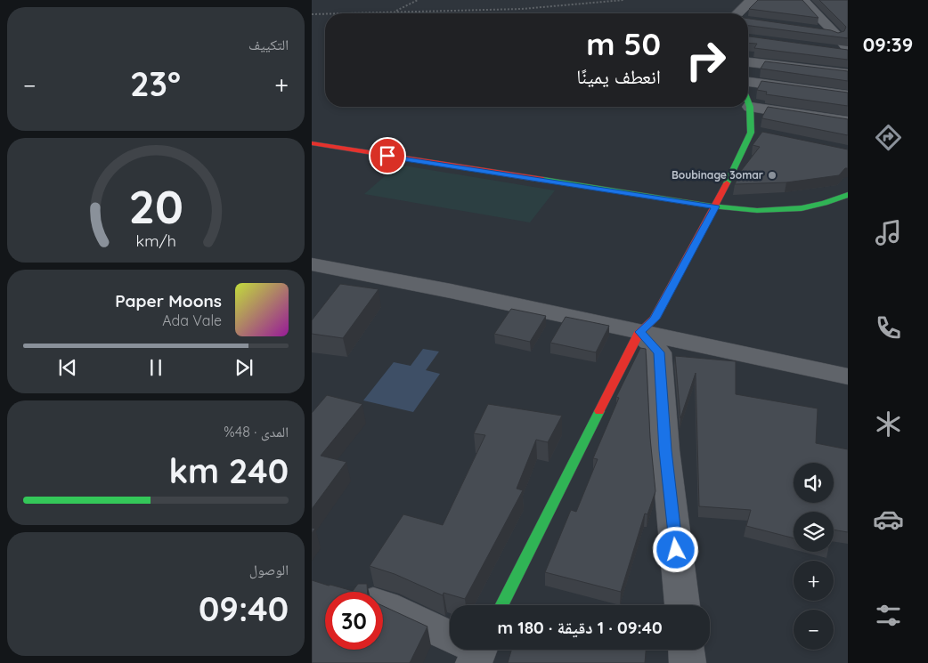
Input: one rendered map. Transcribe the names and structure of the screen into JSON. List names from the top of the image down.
{
  "places": ["Boubinage 3omar"],
  "page": {
    "tabs": "09:39",
    "tile": [
      "التكييف",
      ["المدى · 48%", "240 km"],
      ["الوصول", "09:40"]
    ],
    "turn": ["50 m", "انعطف يمينًا"],
    "heat": ["−", "23°", "+"],
    "song": ["Paper Moons", "Ada Vale"],
    "map_buttons": ["+", "−"],
    "limit": "30",
    "trip": "09:40 · 1 دقيقة · 180 m",
    "gauge": ["20", "km/h"]
  }
}
